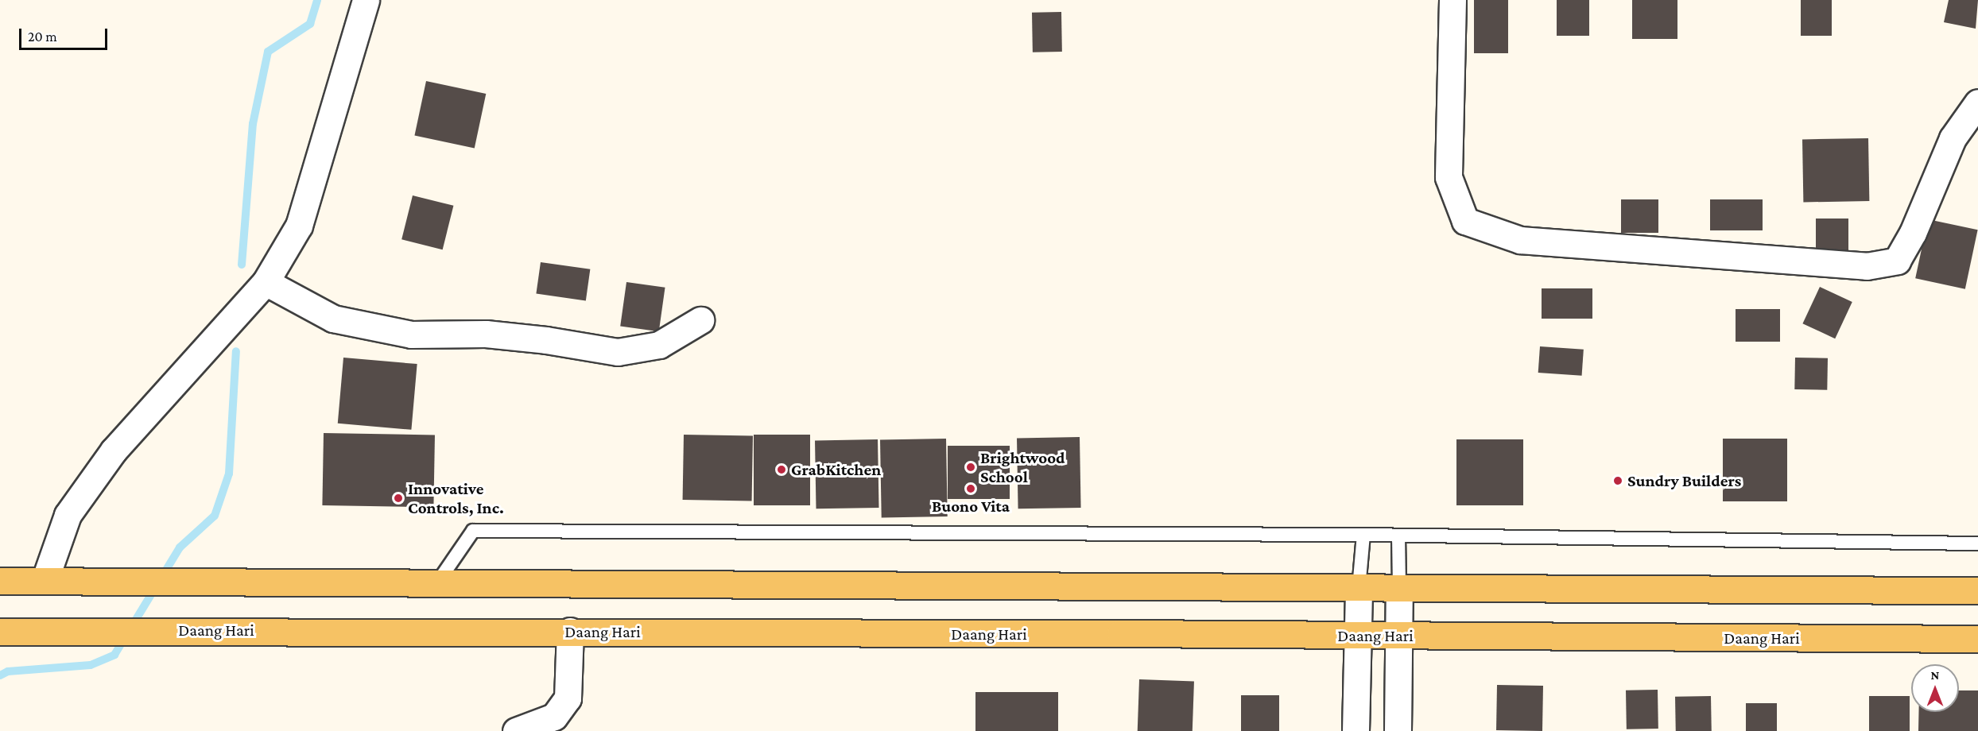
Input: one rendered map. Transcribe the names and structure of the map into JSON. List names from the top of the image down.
{
  "streets": {
    "main road": ["Daang Hari"]
  },
  "places": [
    "Brightwood School",
    "GrabKitchen",
    "Sundry Builders",
    "Buono Vita",
    "Innovative Controls, Inc."
  ],
  "scale_bar": "20 m",
  "north": "top"
}
